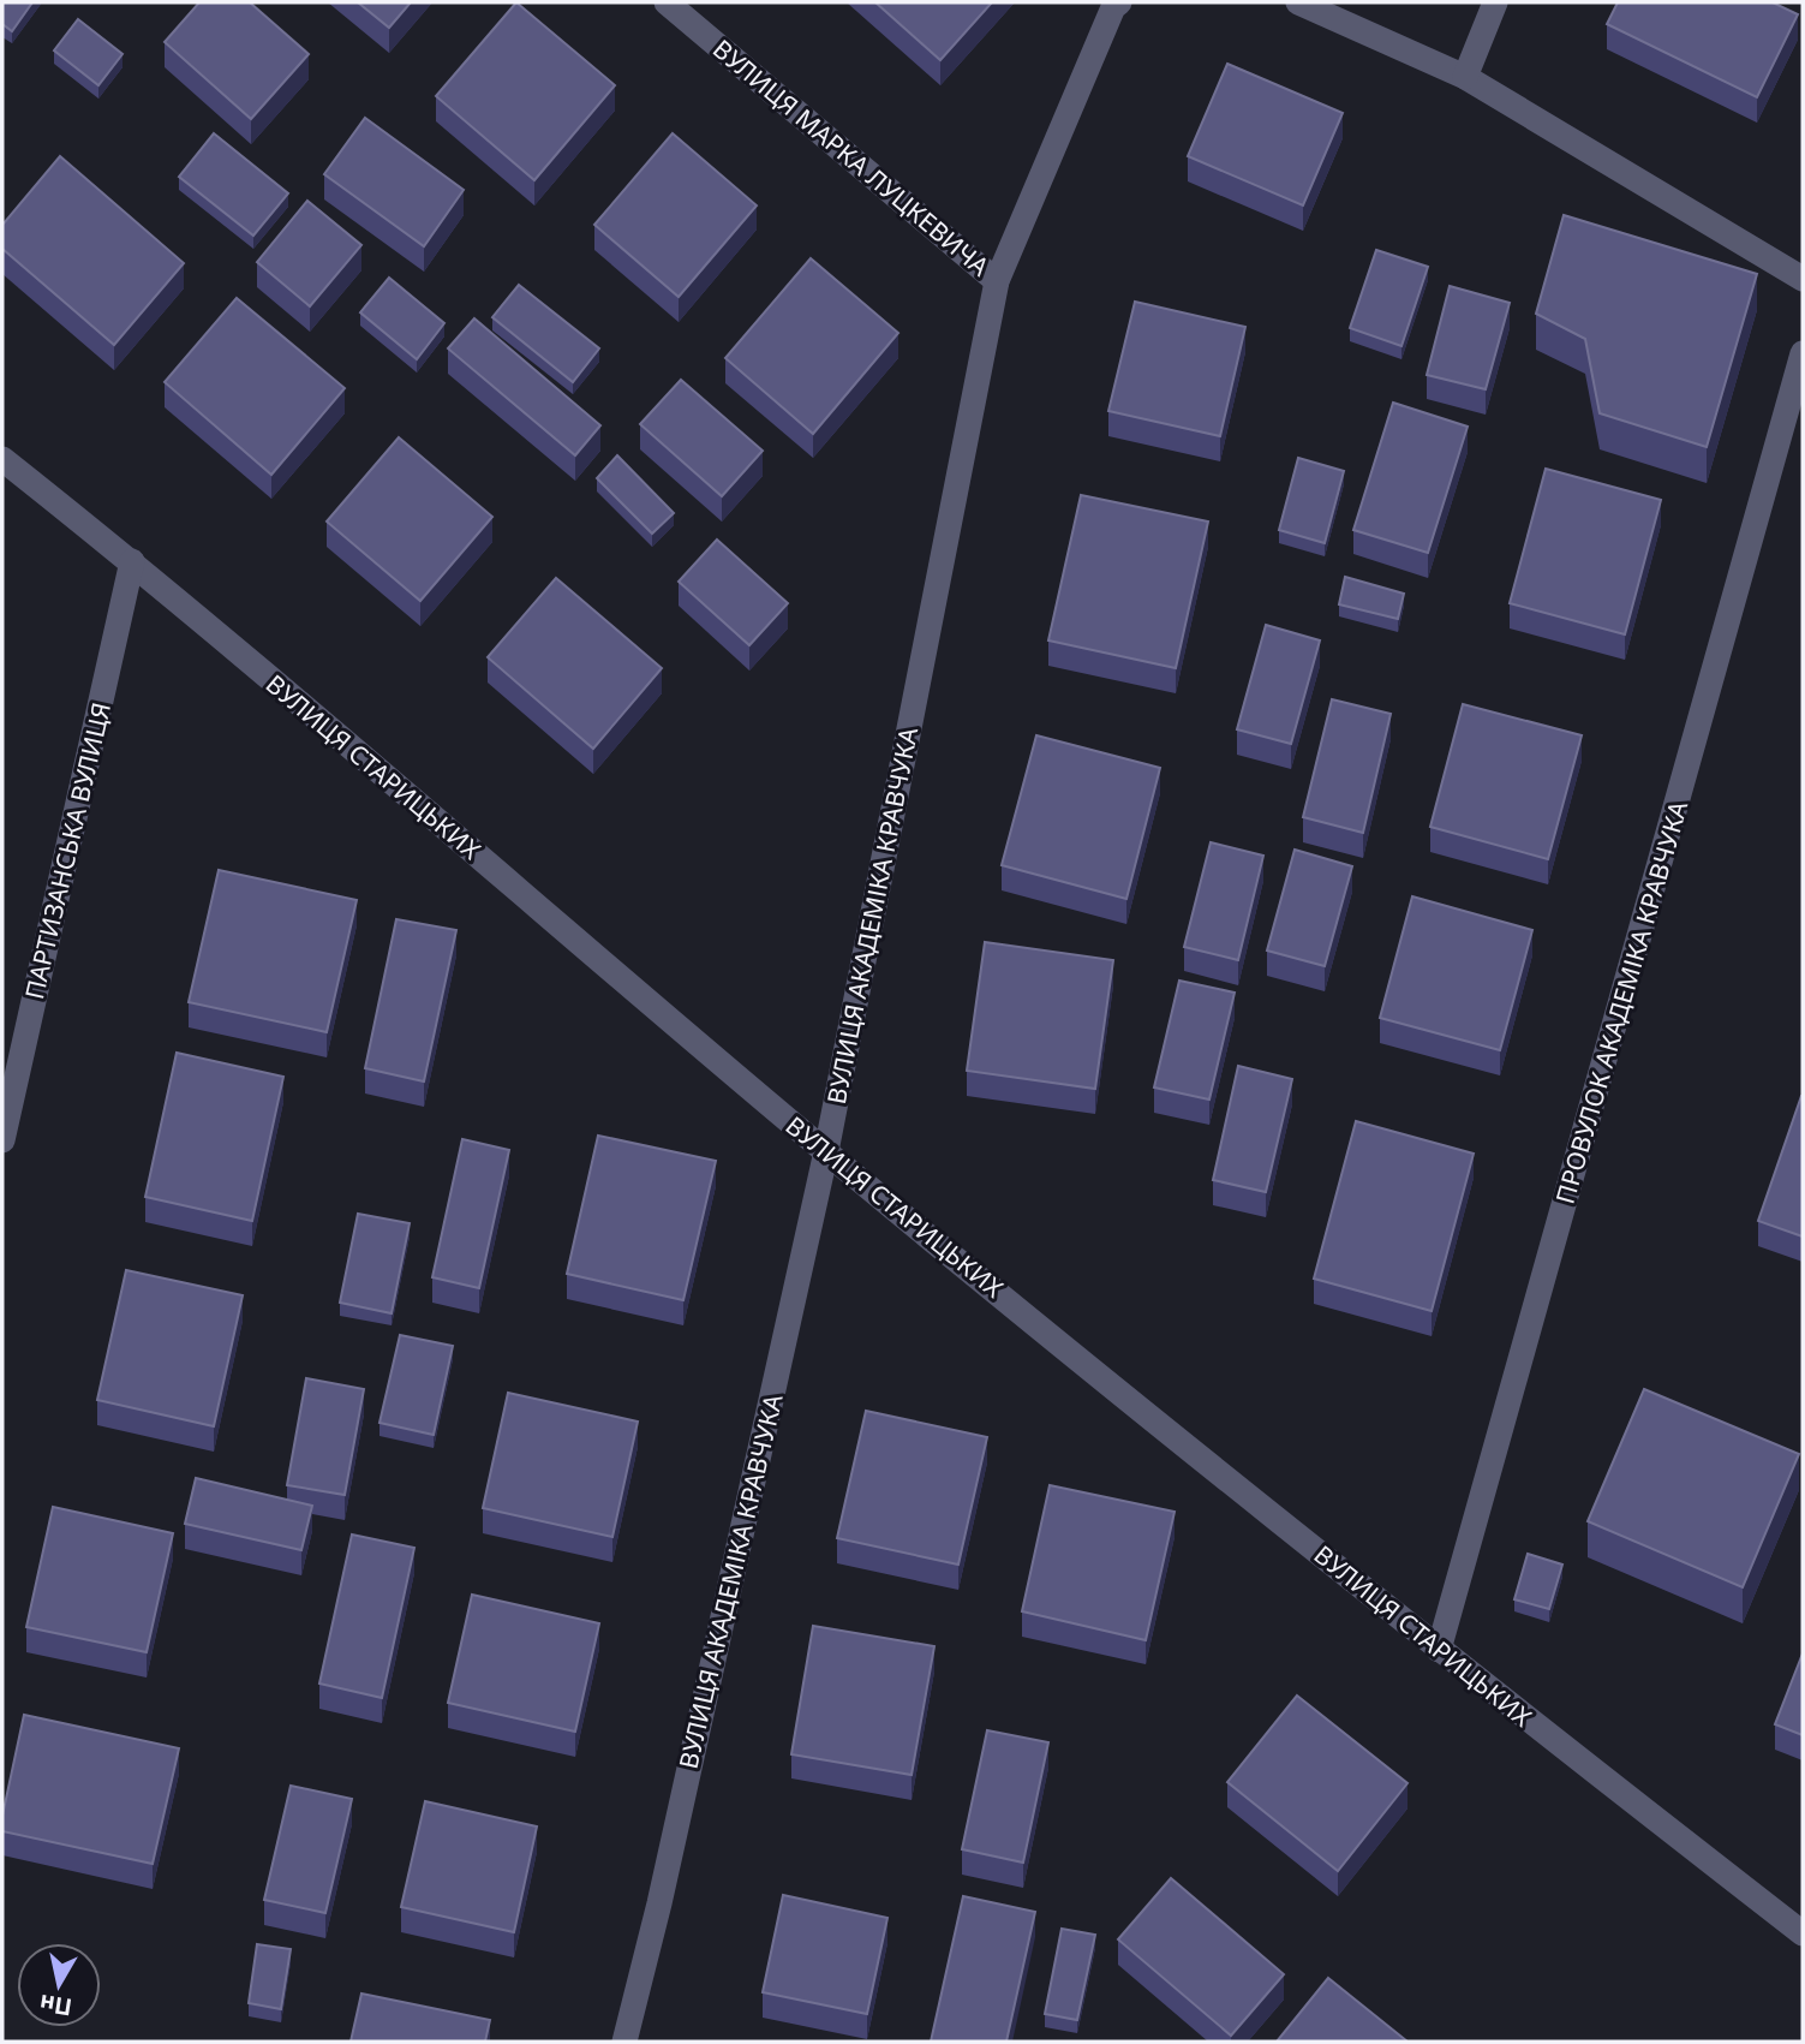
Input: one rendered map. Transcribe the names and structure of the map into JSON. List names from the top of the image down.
{
  "streets": {
    "street": [
      "ВУЛИЦЯ МАРКА ЛУЦКЕВИЧА",
      "ВУЛИЦЯ СТАРИЦЬКИХ",
      "ПАРТИЗАНСЬКА ВУЛИЦЯ",
      "ВУЛИЦЯ АКАДЕМІКА КРАВЧУКА",
      "ПРОВУЛОК АКАДЕМІКА КРАВЧУКА"
    ]
  },
  "crossings": [
    ["ВУЛИЦЯ МАРКА ЛУЦКЕВИЧА", "ВУЛИЦЯ АКАДЕМІКА КРАВЧУКА"],
    ["ВУЛИЦЯ СТАРИЦЬКИХ", "ПАРТИЗАНСЬКА ВУЛИЦЯ"],
    ["ВУЛИЦЯ СТАРИЦЬКИХ", "ВУЛИЦЯ АКАДЕМІКА КРАВЧУКА"],
    ["ВУЛИЦЯ СТАРИЦЬКИХ", "ПРОВУЛОК АКАДЕМІКА КРАВЧУКА"]
  ],
  "north": "bottom"
}
